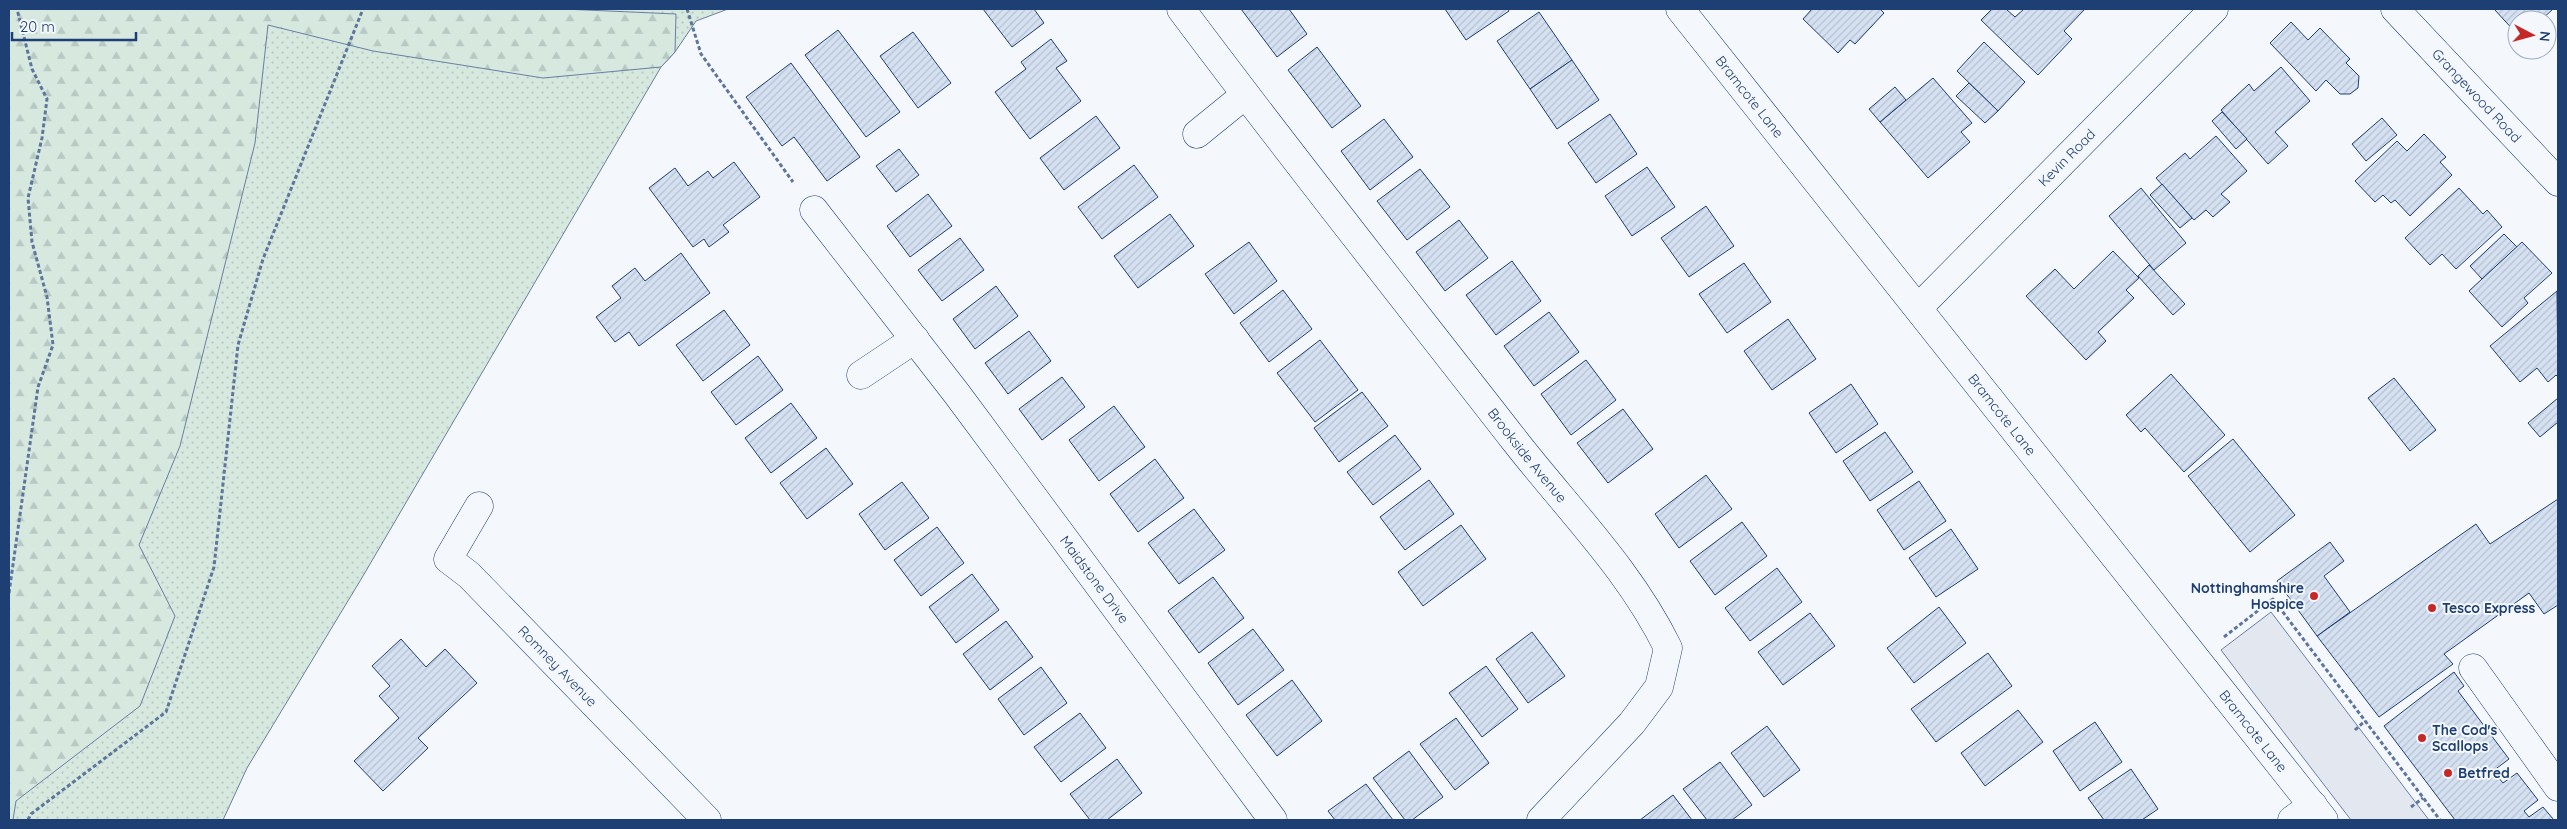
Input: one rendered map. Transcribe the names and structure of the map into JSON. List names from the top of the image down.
{
  "streets": {
    "street": [
      "Grangewood Road",
      "Bramcote Lane",
      "Kevin Road",
      "Brookside Avenue",
      "Maidstone Drive",
      "Romney Avenue"
    ]
  },
  "crossings": [
    ["Bramcote Lane", "Kevin Road"]
  ],
  "places": [
    "Nottinghamshire Hospice",
    "Tesco Express",
    "The Cod's Scallops",
    "Betfred"
  ],
  "scale_bar": "20 m",
  "north": "right"
}
